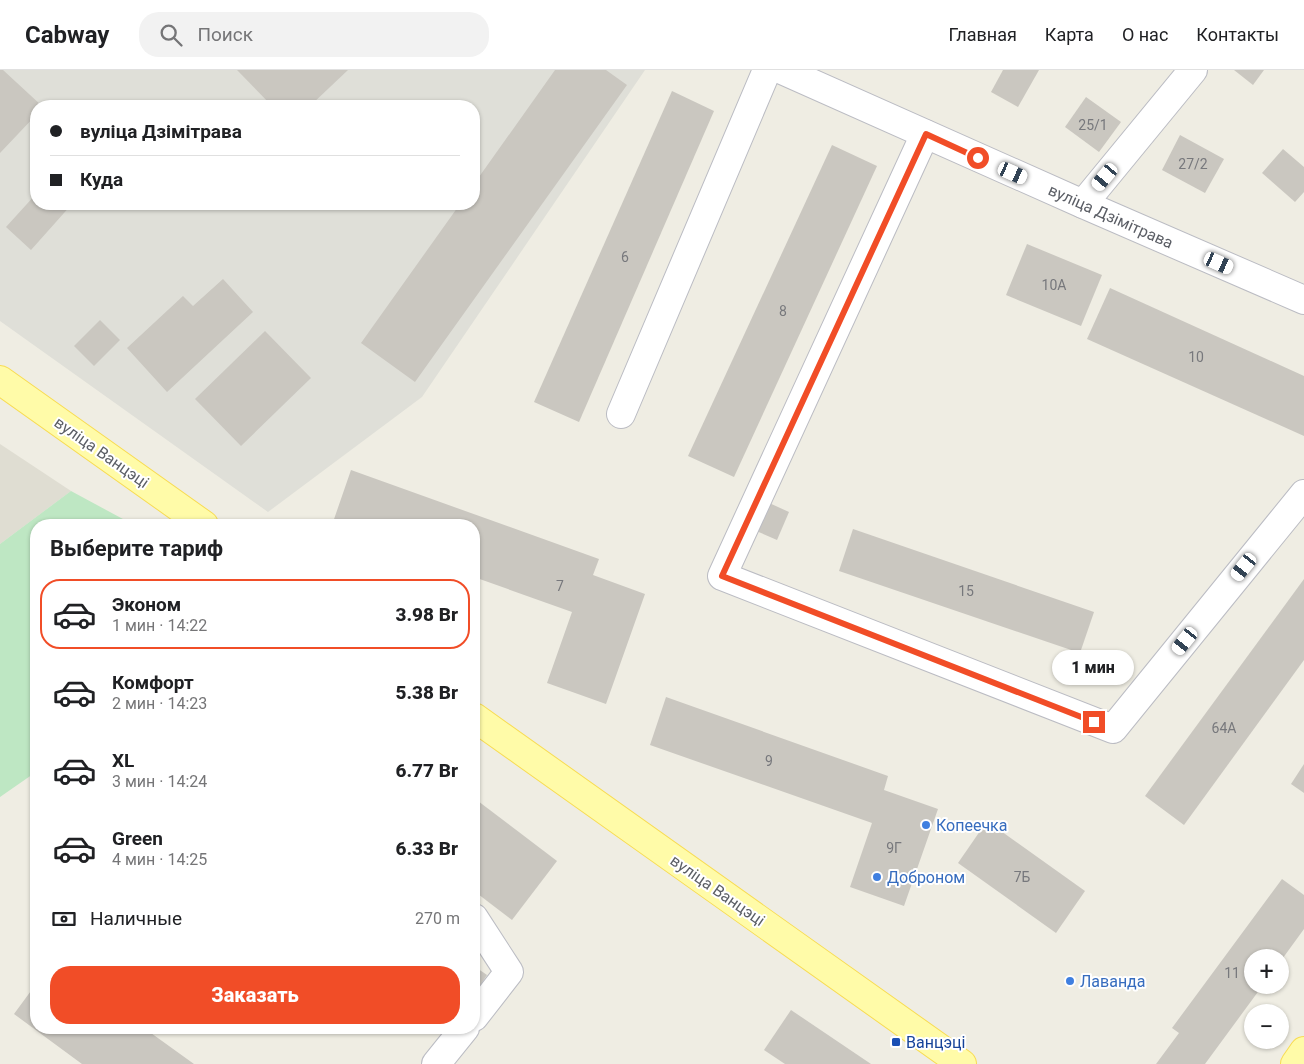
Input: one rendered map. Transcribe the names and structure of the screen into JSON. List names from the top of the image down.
{
  "streets": {
    "main road": ["вуліца Ванцэці"],
    "street": ["вуліца Дзімітрава"]
  },
  "places": {
    "other": ["Копеечка", "Доброном", "Лаванда"],
    "transit": ["Ванцэці"]
  },
  "house_numbers": [
    "25/1",
    "27/2",
    "6",
    "10А",
    "8",
    "10",
    "7",
    "15",
    "64А",
    "9",
    "9Г",
    "7Б",
    "11"
  ],
  "page": {
    "header": "Cabway",
    "search": "Поиск",
    "nav": [
      "Главная",
      "Карта",
      "О нас",
      "Контакты"
    ],
    "banner": ["вуліца Дзімітрава", "Куда"],
    "heading": "Выберите тариф",
    "list": [
      {
        "name": "Эконом",
        "note": "1 мин · 14:22",
        "value": "3.98 Br"
      },
      {
        "name": "Комфорт",
        "note": "2 мин · 14:23",
        "value": "5.38 Br"
      },
      {
        "name": "XL",
        "note": "3 мин · 14:24",
        "value": "6.77 Br"
      },
      {
        "name": "Green",
        "note": "4 мин · 14:25",
        "value": "6.33 Br"
      }
    ],
    "bubble": "1 мин",
    "pay": ["Наличные", "270 m"],
    "map_buttons": ["+", "−"],
    "buttons": "Заказать"
  }
}
